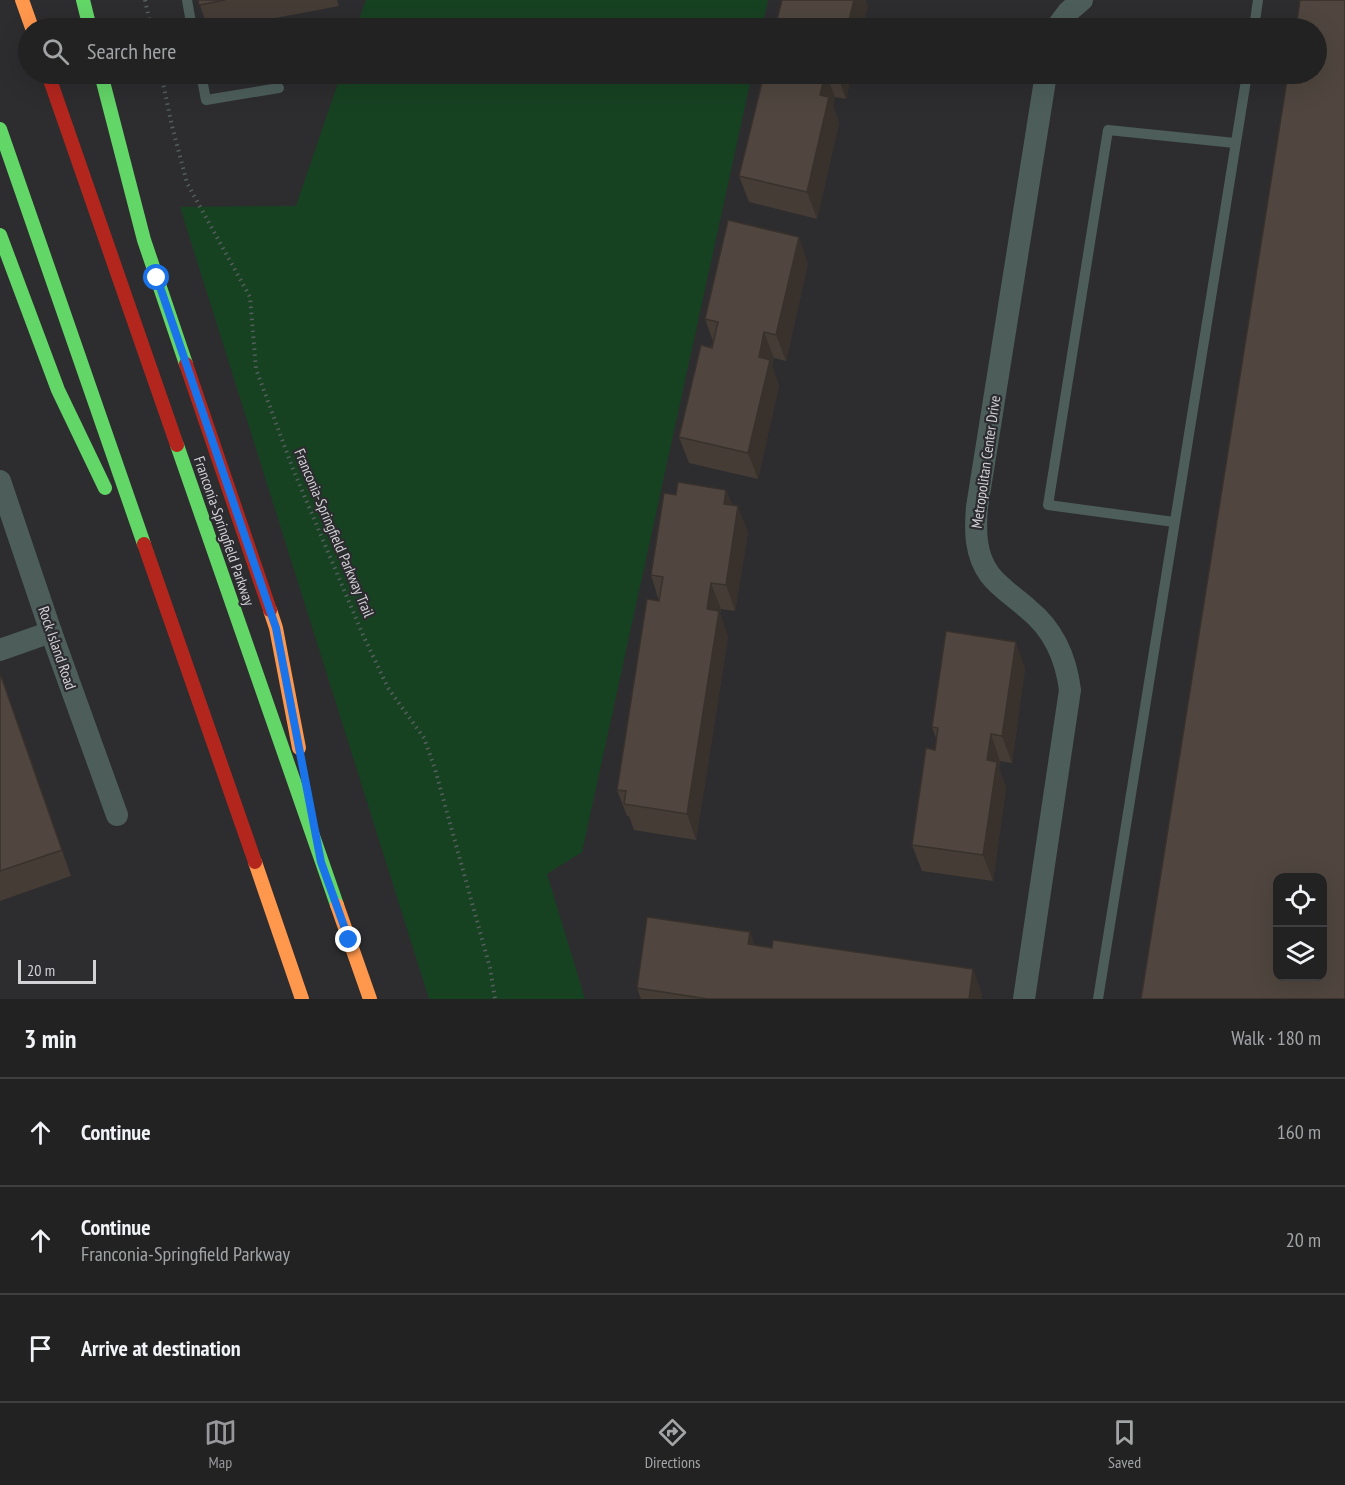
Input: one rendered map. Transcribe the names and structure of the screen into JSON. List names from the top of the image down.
{
  "streets": {
    "main road": ["Franconia-Springfield Parkway"],
    "street": ["Metropolitan Center Drive", "Rock Island Road"],
    "path": ["Franconia-Springfield Parkway Trail"]
  },
  "scale_bar": "20 m",
  "page": {
    "search": "Search here",
    "scale": "20 m",
    "heading": ["3 min", "Walk · 180 m"],
    "list": [
      ["Continue", "160 m"],
      ["Continue", "Franconia-Springfield Parkway", "20 m"],
      "Arrive at destination"
    ],
    "nav": ["Map", "Directions", "Saved"]
  }
}
